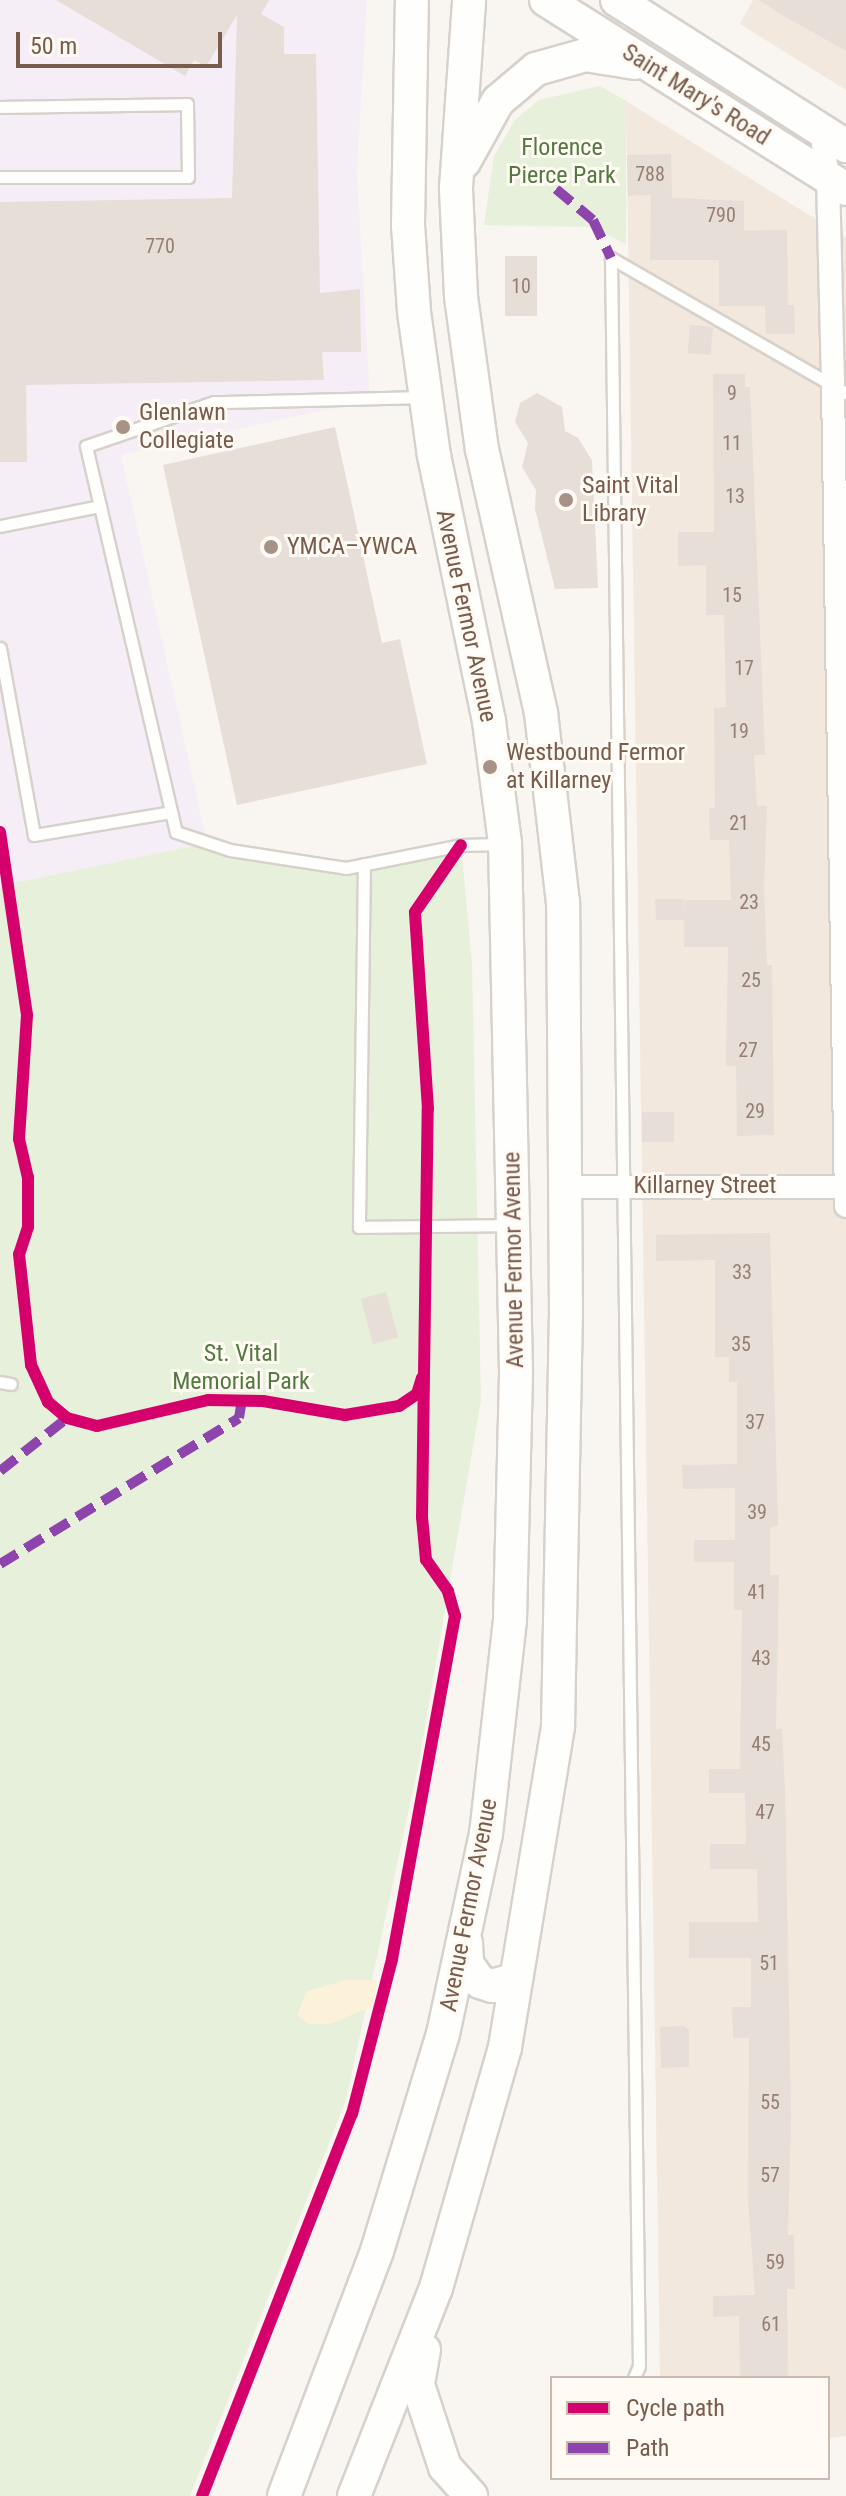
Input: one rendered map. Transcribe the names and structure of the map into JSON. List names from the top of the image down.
{
  "streets": {
    "main road": ["Saint Mary's Road", "Avenue Fermor Avenue"],
    "street": ["Killarney Street"]
  },
  "crossings": [
    ["Avenue Fermor Avenue", "Killarney Street"]
  ],
  "parks": ["Florence Pierce Park", "St. Vital Memorial Park"],
  "places": [
    "Glenlawn Collegiate",
    "Saint Vital Library",
    "YMCA–YWCA",
    "Westbound Fermor at Killarney"
  ],
  "house_numbers": [
    "788",
    "790",
    "770",
    "10",
    "9",
    "11",
    "13",
    "15",
    "17",
    "19",
    "21",
    "23",
    "25",
    "27",
    "29",
    "33",
    "35",
    "37",
    "39",
    "41",
    "43",
    "45",
    "47",
    "51",
    "55",
    "57",
    "59",
    "61"
  ],
  "legend": ["Cycle path", "Path"],
  "scale_bar": "50 m"
}
